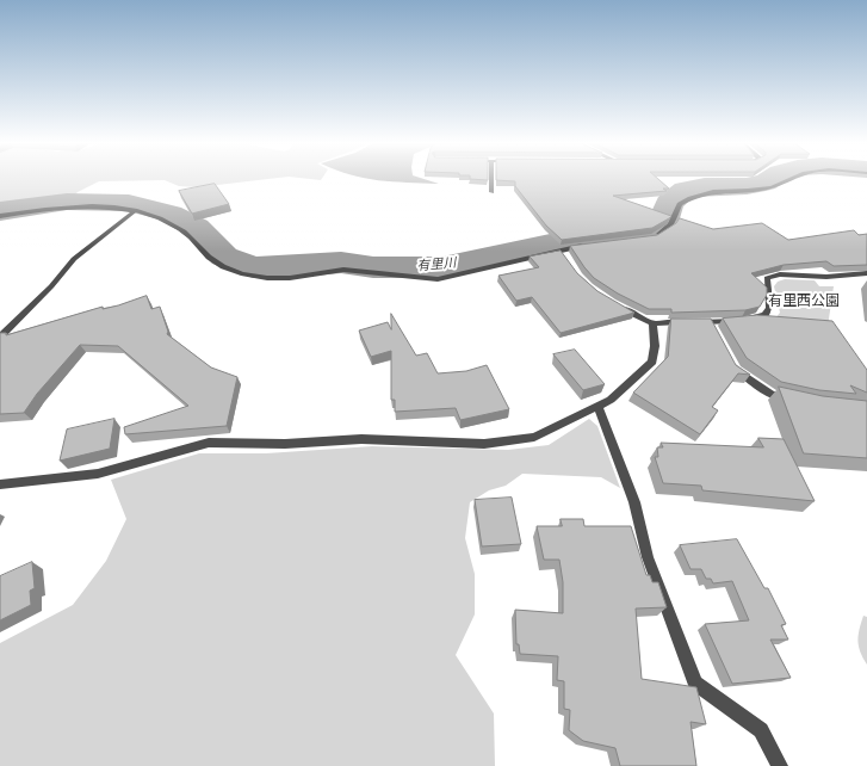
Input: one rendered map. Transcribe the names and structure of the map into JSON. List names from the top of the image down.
{
  "water": ["有里川"],
  "parks": ["有里西公園"]
}
